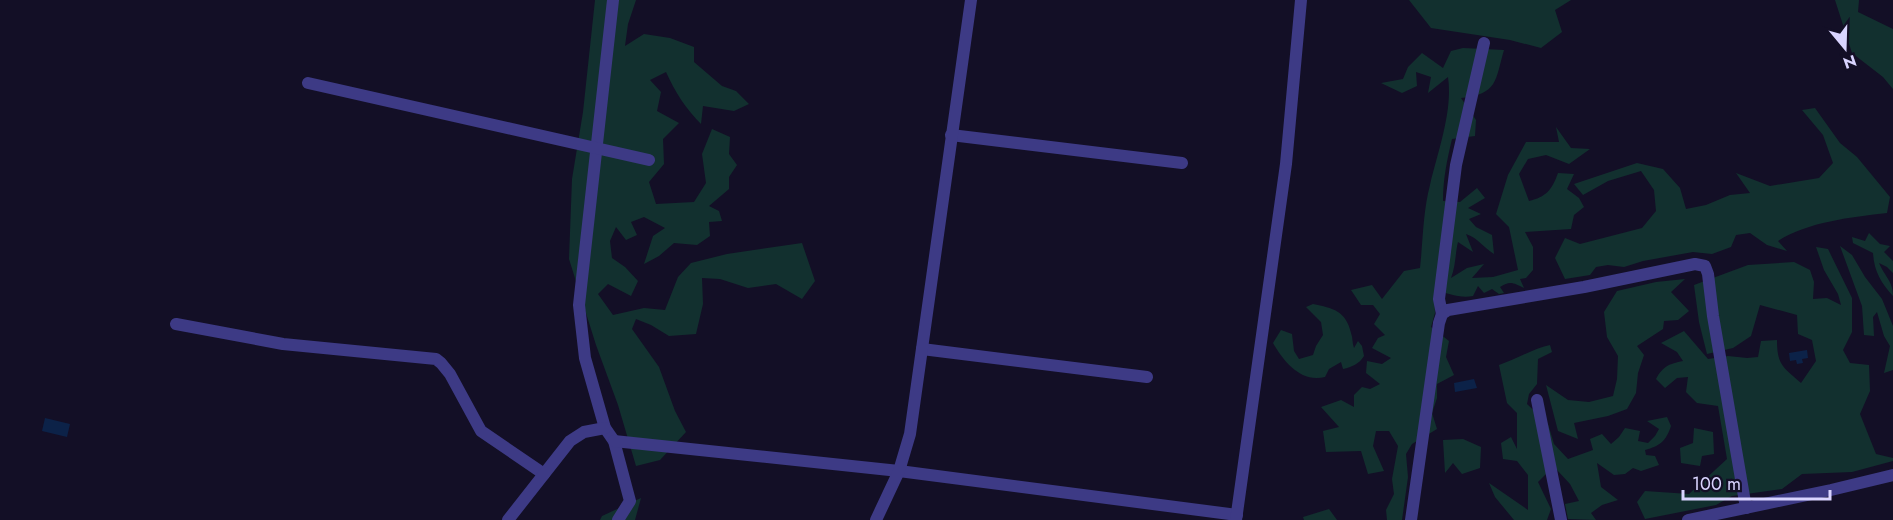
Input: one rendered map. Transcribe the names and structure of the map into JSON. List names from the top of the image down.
{
  "scale_bar": "100 m",
  "north": "bottom"
}
